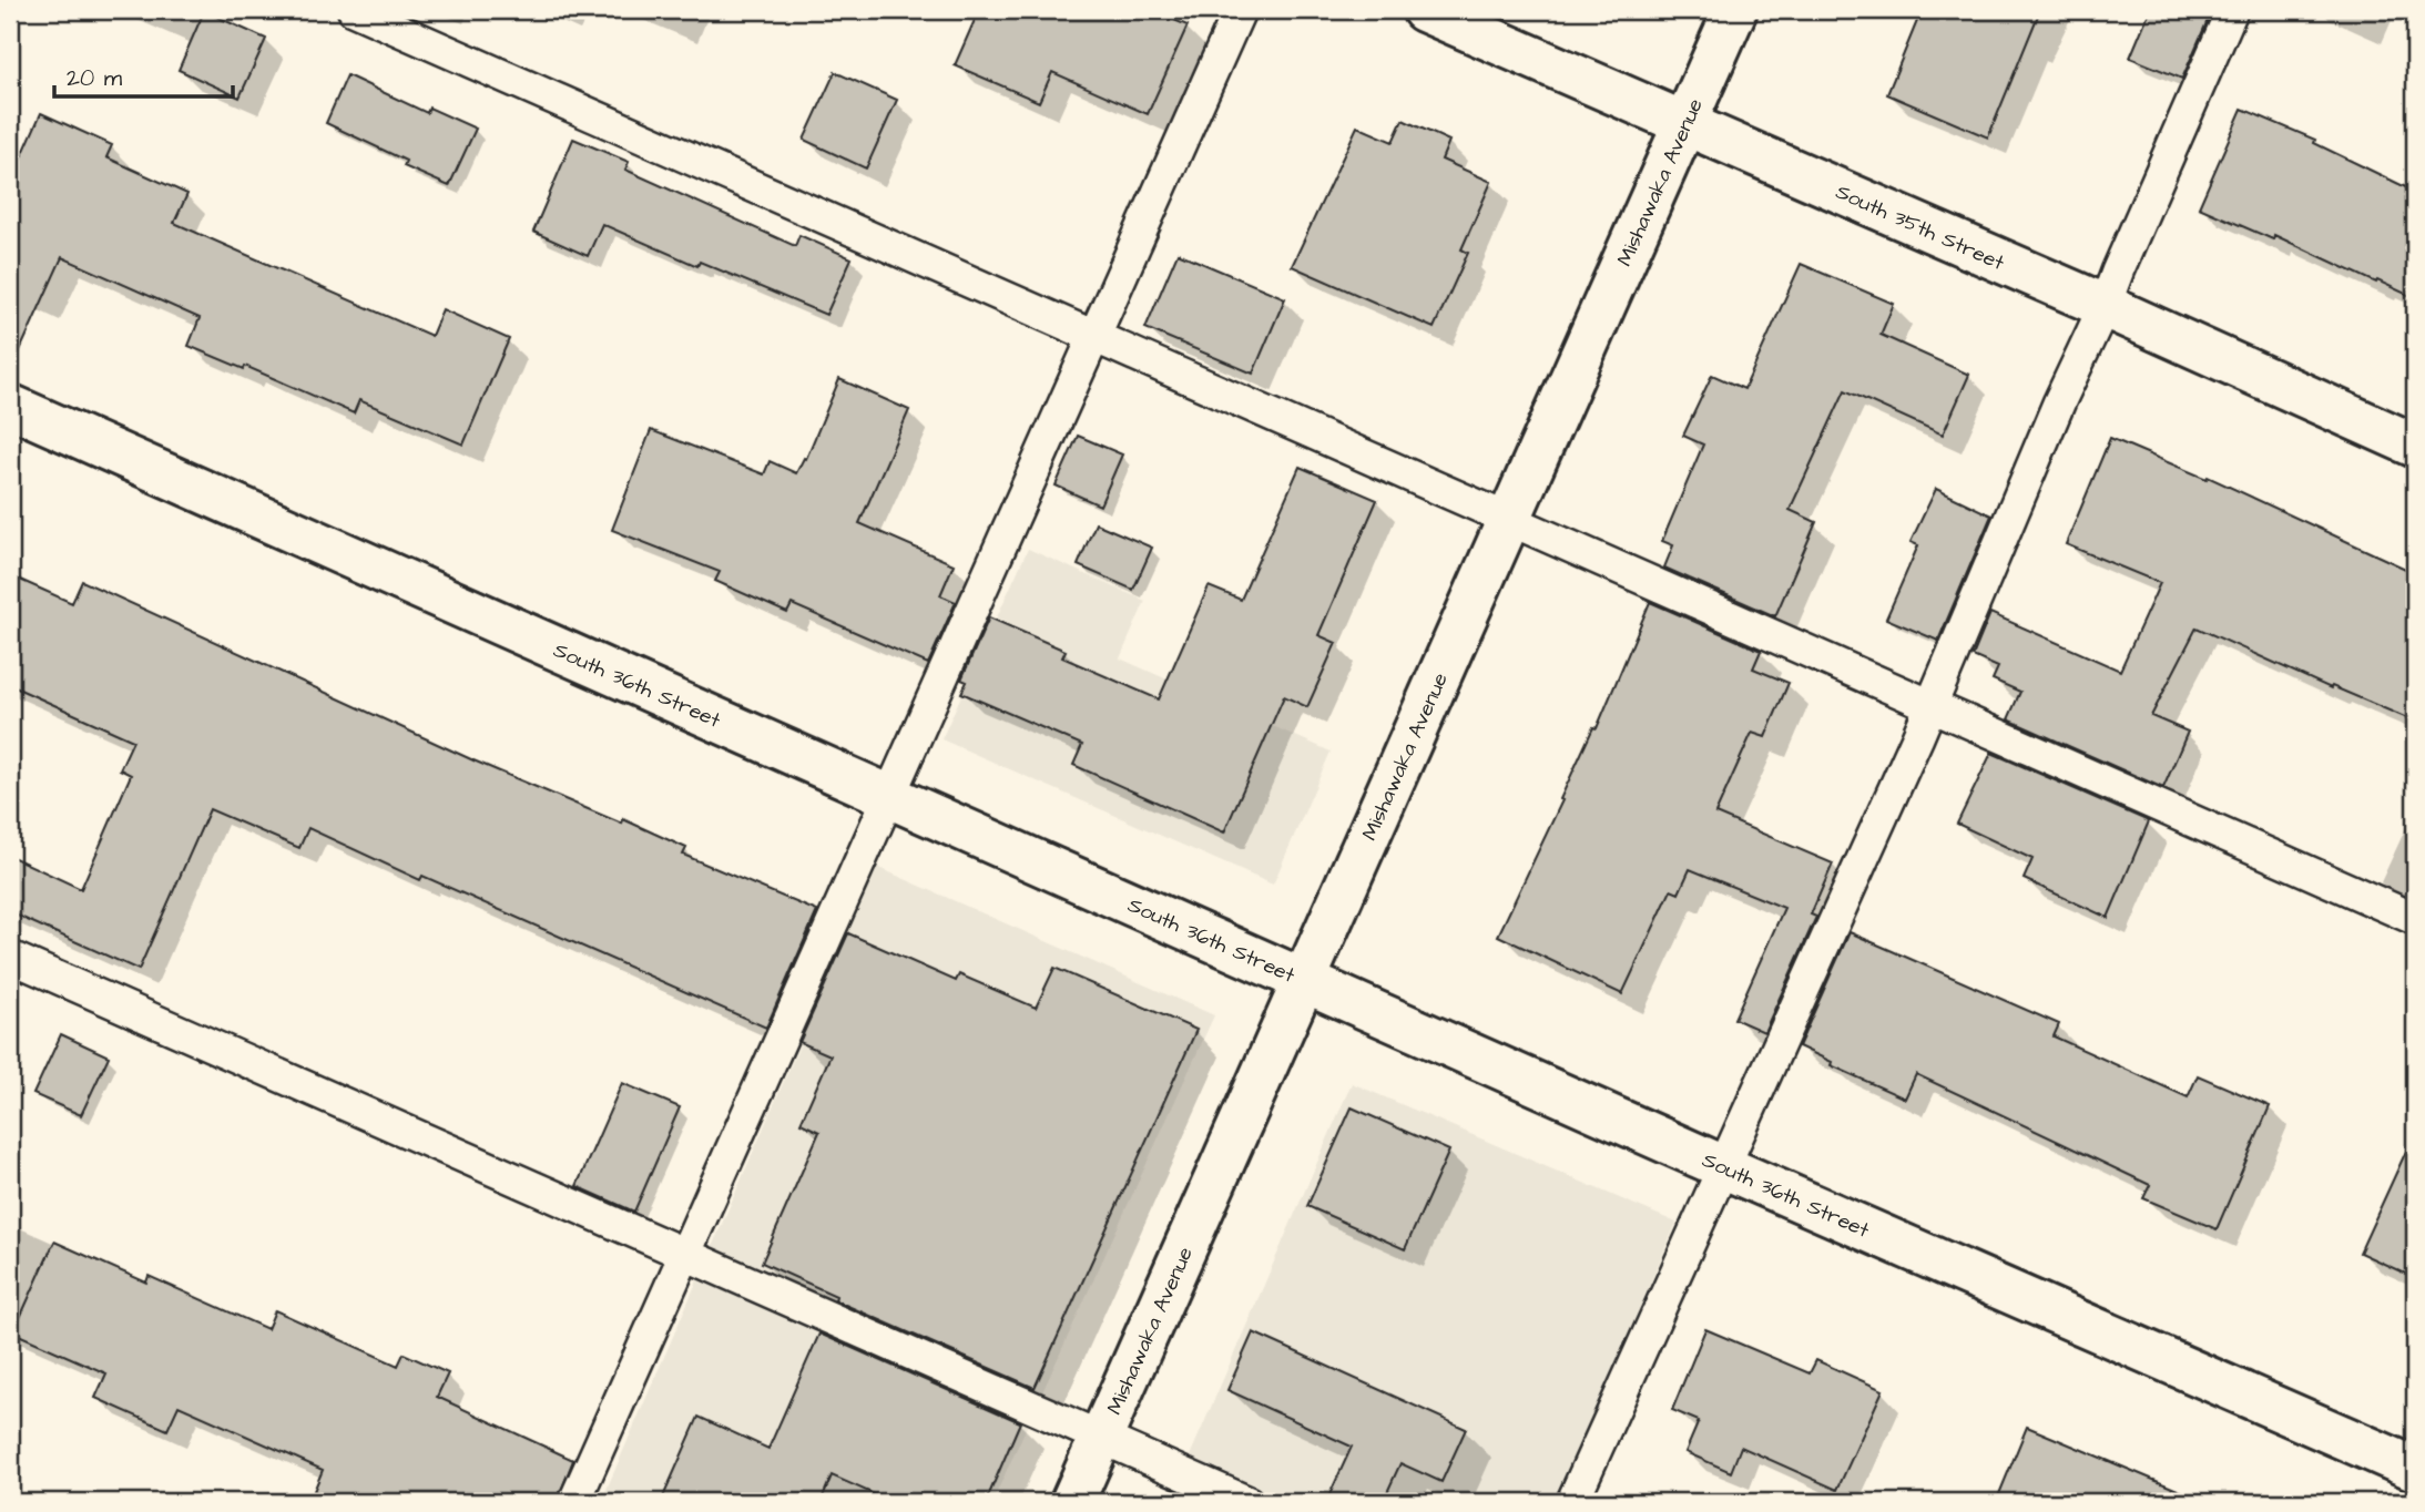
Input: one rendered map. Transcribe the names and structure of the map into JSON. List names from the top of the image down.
{
  "streets": {
    "street": ["Mishawaka Avenue", "South 35th Street", "South 36th Street"]
  },
  "crossings": [
    ["Mishawaka Avenue", "South 35th Street"],
    ["Mishawaka Avenue", "South 36th Street"]
  ],
  "scale_bar": "20 m"
}
